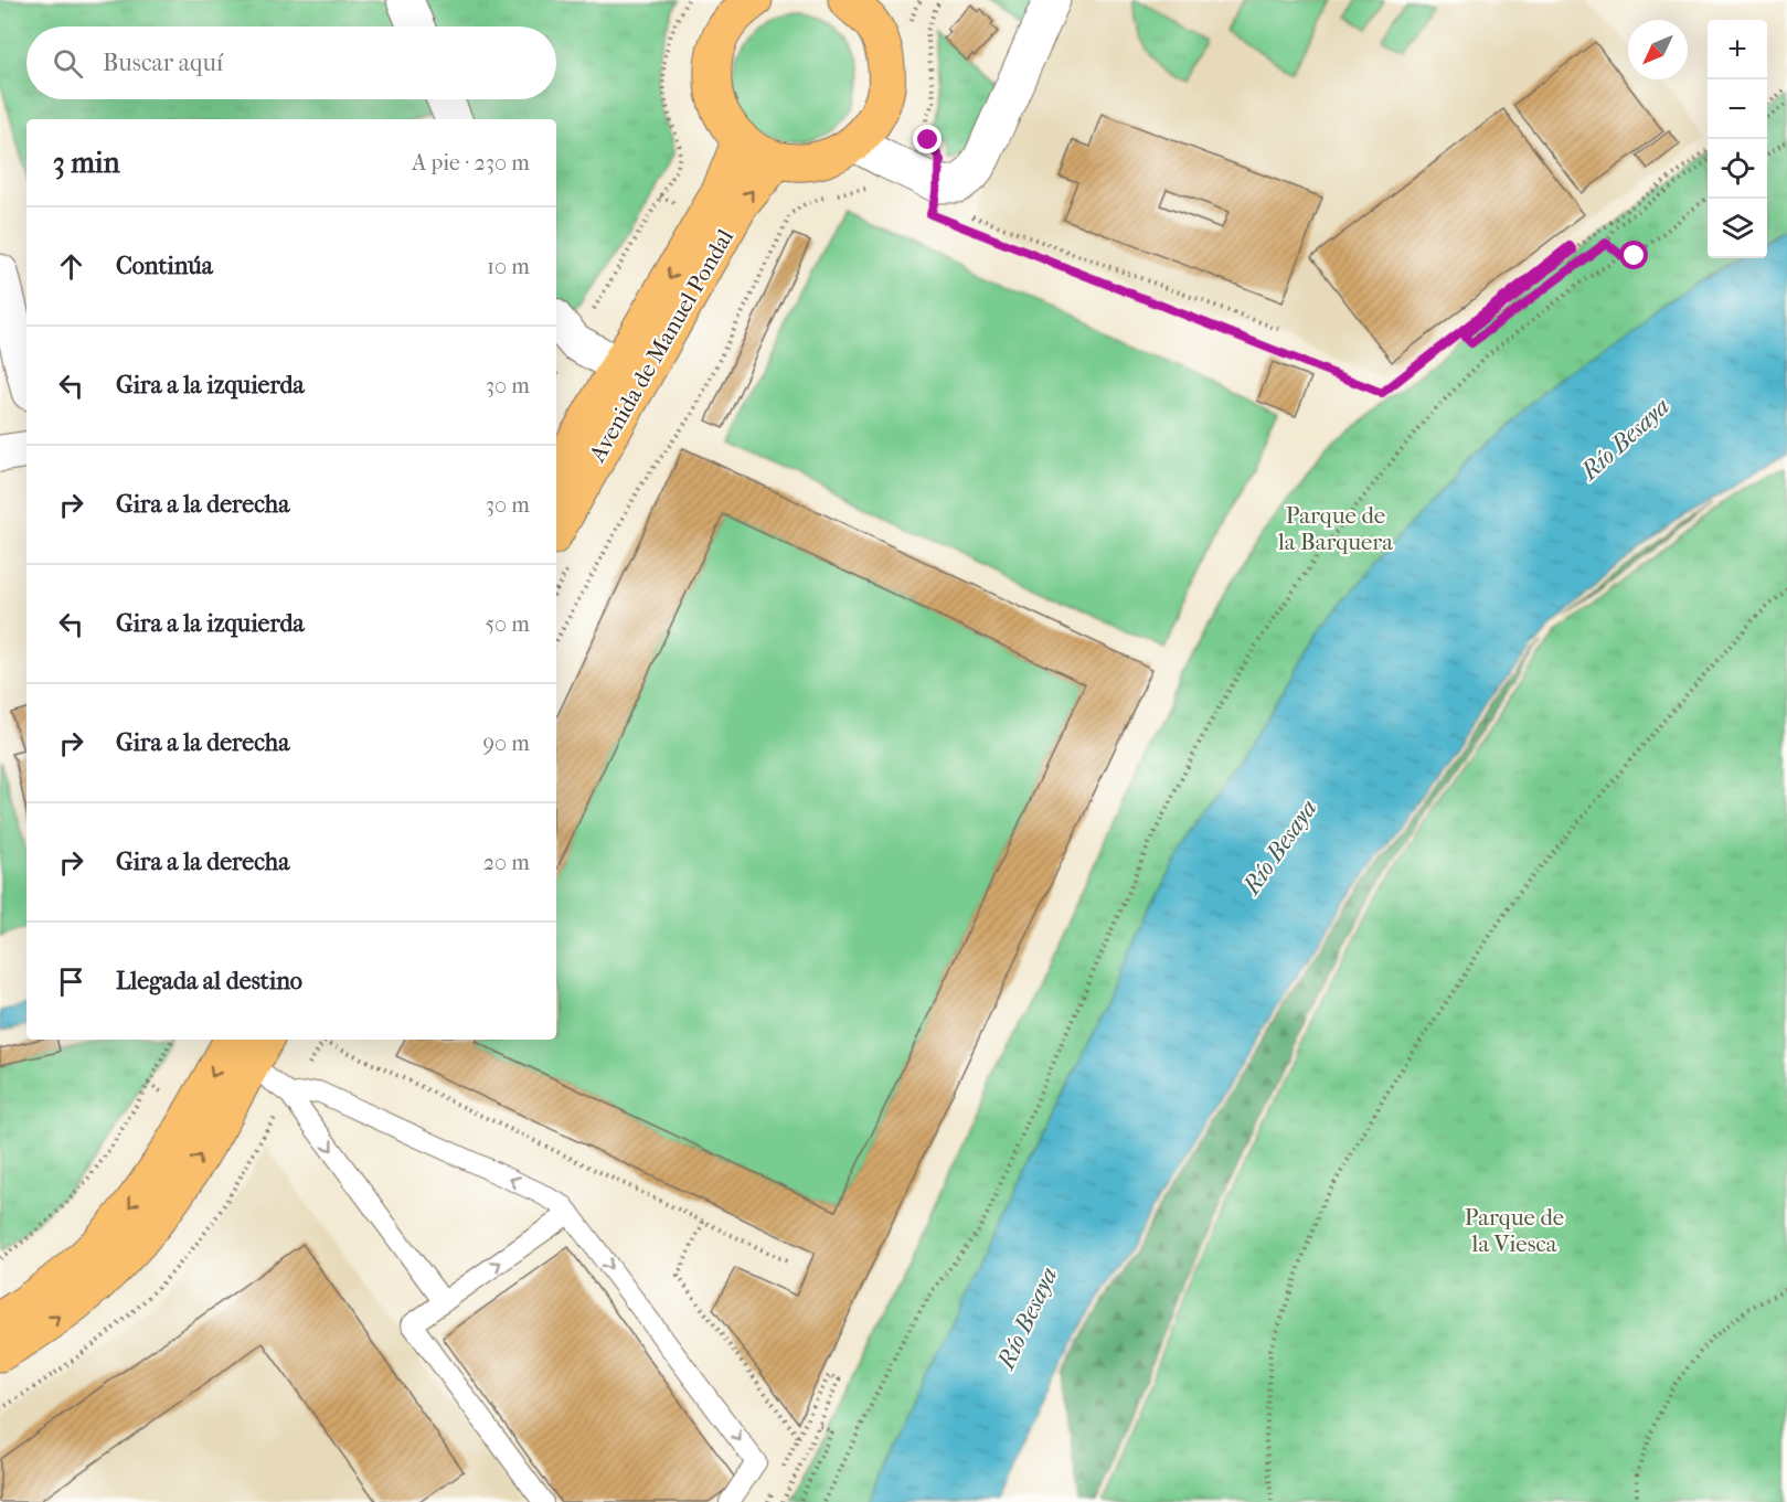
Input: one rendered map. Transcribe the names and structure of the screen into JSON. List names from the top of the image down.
{
  "streets": {
    "main road": ["Avenida de Manuel Pondal"]
  },
  "water": ["Río Besaya"],
  "parks": ["Parque de la Barquera", "Parque de la Viesca"],
  "north": "bottom left",
  "page": {
    "map_buttons": ["+", "−"],
    "search": "Buscar aquí",
    "heading": ["3 min", "A pie · 230 m"],
    "list": [
      ["Continúa", "10 m"],
      ["Gira a la izquierda", "30 m"],
      ["Gira a la derecha", "30 m"],
      ["Gira a la izquierda", "50 m"],
      ["Gira a la derecha", "90 m"],
      ["Gira a la derecha", "20 m"],
      "Llegada al destino"
    ]
  }
}
